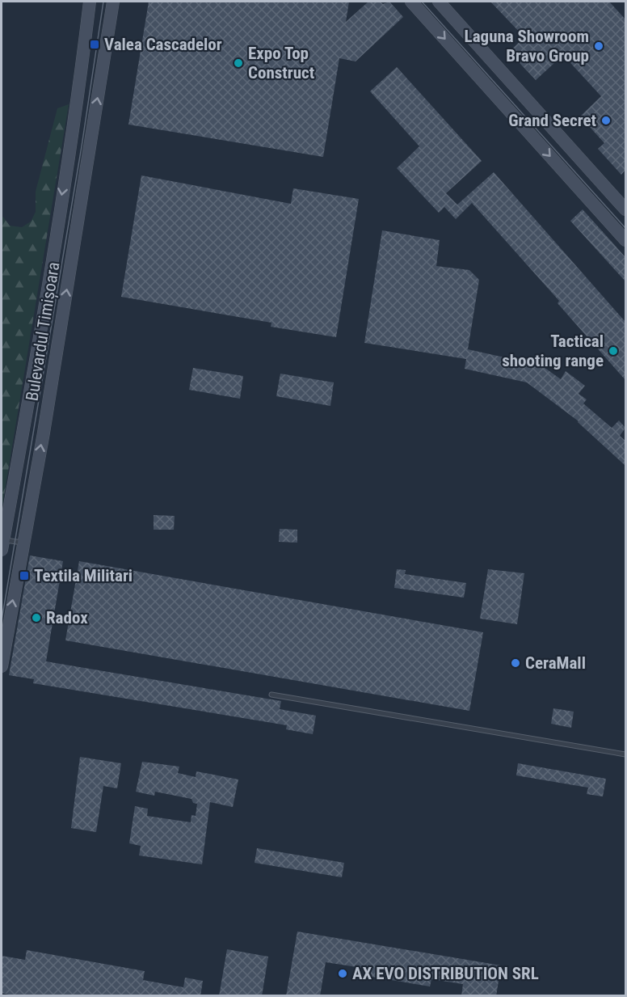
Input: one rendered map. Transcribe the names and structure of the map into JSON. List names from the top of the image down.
{
  "streets": {
    "main road": ["Bulevardul Timișoara"]
  },
  "places": {
    "transit": ["Valea Cascadelor", "Textila Militari"],
    "other": [
      "Laguna Showroom Bravo Group",
      "Expo Top Construct",
      "Grand Secret",
      "Tactical shooting range",
      "Radox",
      "CeraMall",
      "AX EVO DISTRIBUTION SRL"
    ]
  }
}
